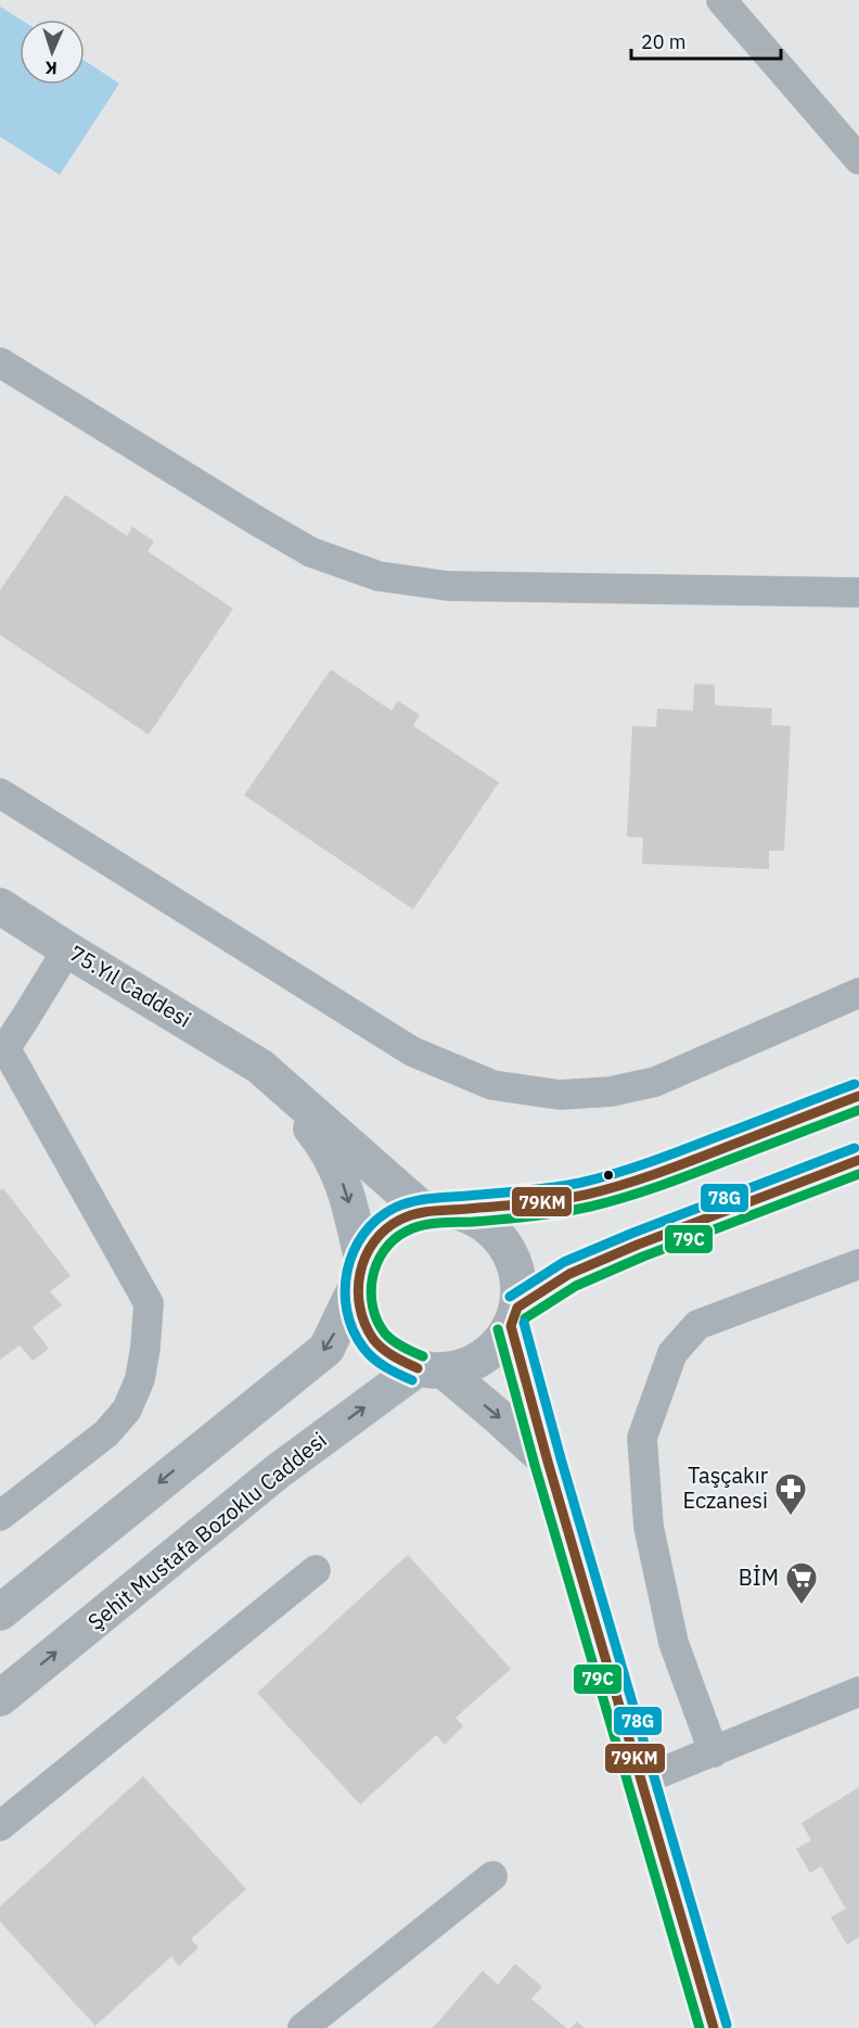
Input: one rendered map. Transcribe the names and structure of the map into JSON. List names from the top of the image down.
{
  "streets": {
    "street": ["75.Yıl Caddesi", "Şehit Mustafa Bozoklu Caddesi"]
  },
  "crossings": [
    ["75.Yıl Caddesi", "Şehit Mustafa Bozoklu Caddesi"]
  ],
  "places": {
    "pharmacy": ["Taşçakır Eczanesi"],
    "supermarket": ["BİM"]
  },
  "lines": ["transit line 78G", "transit line 79KM", "transit line 79C"],
  "scale_bar": "20 m",
  "north": "bottom"
}
